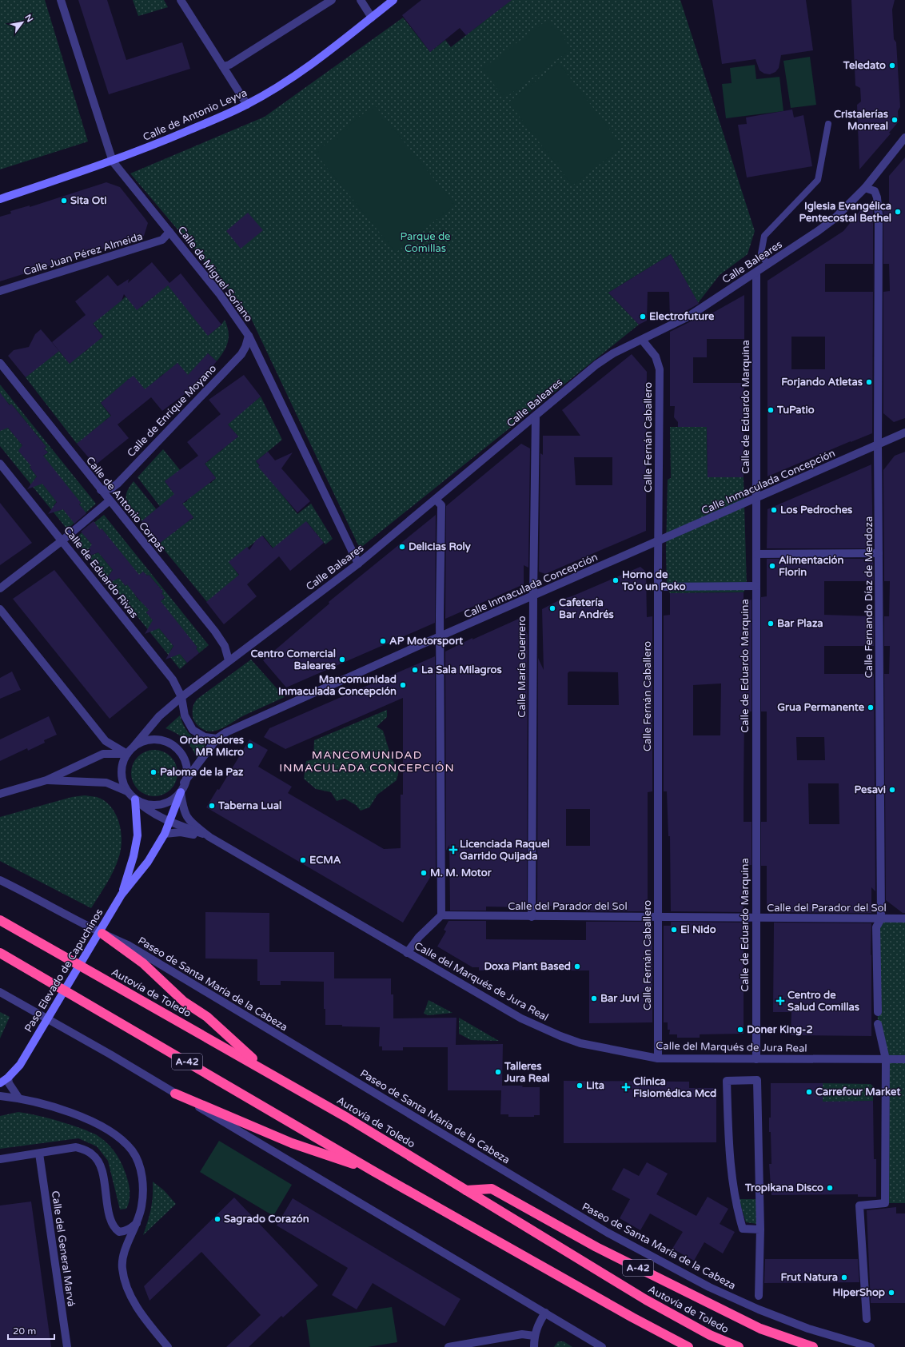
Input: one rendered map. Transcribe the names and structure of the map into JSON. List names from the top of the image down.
{
  "streets": {
    "highway": ["Autovía de Toledo", "A-42"],
    "street": [
      "Calle de Antonio Leyva",
      "Calle Juan Pérez Almeida",
      "Calle Baleares",
      "Calle de Miguel Soriano",
      "Calle de Eduardo Marquina",
      "Calle de Enrique Moyano",
      "Calle Fernán Caballero",
      "Calle Inmaculada Concepción",
      "Calle de Antonio Corpas",
      "Calle de Eduardo Rivas",
      "Calle Fernando Díaz de Mendoza",
      "Calle María Guerrero",
      "Calle del Parador del Sol",
      "Paso Elevado de Capuchinos",
      "Calle del Marqués de Jura Real",
      "Paseo de Santa María de la Cabeza",
      "Calle del General Marvá"
    ]
  },
  "crossings": [
    ["Calle de Antonio Leyva", "Calle de Miguel Soriano"],
    ["Calle Juan Pérez Almeida", "Calle de Miguel Soriano"],
    ["Calle Baleares", "Calle de Miguel Soriano"],
    ["Calle Baleares", "Calle de Eduardo Marquina"],
    ["Calle Baleares", "Calle Fernán Caballero"],
    ["Calle Baleares", "Calle Inmaculada Concepción"],
    ["Calle Baleares", "Calle de Antonio Corpas"],
    ["Calle Baleares", "Calle de Eduardo Rivas"],
    ["Calle Baleares", "Calle Fernando Díaz de Mendoza"],
    ["Calle Baleares", "Calle María Guerrero"],
    ["Calle Baleares", "Paso Elevado de Capuchinos"],
    ["Calle Baleares", "Calle del Marqués de Jura Real"],
    ["Calle de Miguel Soriano", "Calle de Enrique Moyano"],
    ["Calle de Eduardo Marquina", "Calle Inmaculada Concepción"],
    ["Calle de Eduardo Marquina", "Calle del Parador del Sol"],
    ["Calle de Eduardo Marquina", "Calle del Marqués de Jura Real"],
    ["Calle de Enrique Moyano", "Calle de Antonio Corpas"],
    ["Calle Fernán Caballero", "Calle Inmaculada Concepción"],
    ["Calle Fernán Caballero", "Calle del Parador del Sol"],
    ["Calle Fernán Caballero", "Calle del Marqués de Jura Real"],
    ["Calle Inmaculada Concepción", "Calle Fernando Díaz de Mendoza"],
    ["Calle Inmaculada Concepción", "Calle María Guerrero"],
    ["Calle Inmaculada Concepción", "Paso Elevado de Capuchinos"],
    ["Calle Inmaculada Concepción", "Calle del Marqués de Jura Real"],
    ["Calle Fernando Díaz de Mendoza", "Calle del Parador del Sol"],
    ["Calle María Guerrero", "Calle del Parador del Sol"],
    ["Paso Elevado de Capuchinos", "Calle del Marqués de Jura Real"],
    ["Paseo de Santa María de la Cabeza", "A-42"],
    ["Autovía de Toledo", "A-42"]
  ],
  "districts": ["MANCOMUNIDAD INMACULADA CONCEPCIÓN"],
  "parks": ["Parque de Comillas"],
  "places": {
    "other": [
      "Teledato",
      "Cristalerías Monreal",
      "Sita Oti",
      "Iglesia Evangélica Pentecostal Bethel",
      "Electrofuture",
      "Forjando Atletas",
      "TuPatio",
      "Los Pedroches",
      "Delicias Roly",
      "Alimentación Florin",
      "Horno de To'o un Poko",
      "Cafetería Bar Andrés",
      "Bar Plaza",
      "AP Motorsport",
      "Centro Comercial Baleares",
      "La Sala Milagros",
      "Mancomunidad Inmaculada Concepción",
      "Grua Permanente",
      "Ordenadores MR Micro",
      "Paloma de la Paz",
      "Pesavi",
      "Taberna Lual",
      "ECMA",
      "M. M. Motor",
      "El Nido",
      "Doxa Plant Based",
      "Bar Juvi",
      "Doner King-2",
      "Talleres Jura Real",
      "Lita",
      "Carrefour Market",
      "Tropikana Disco",
      "Sagrado Corazón",
      "Frut Natura",
      "HiperShop"
    ],
    "health": ["Licenciada Raquel Garrido Quijada", "Centro de Salud Comillas", "Clínica Fisiomédica Mcd"]
  },
  "scale_bar": "20 m",
  "north": "top right"
}
